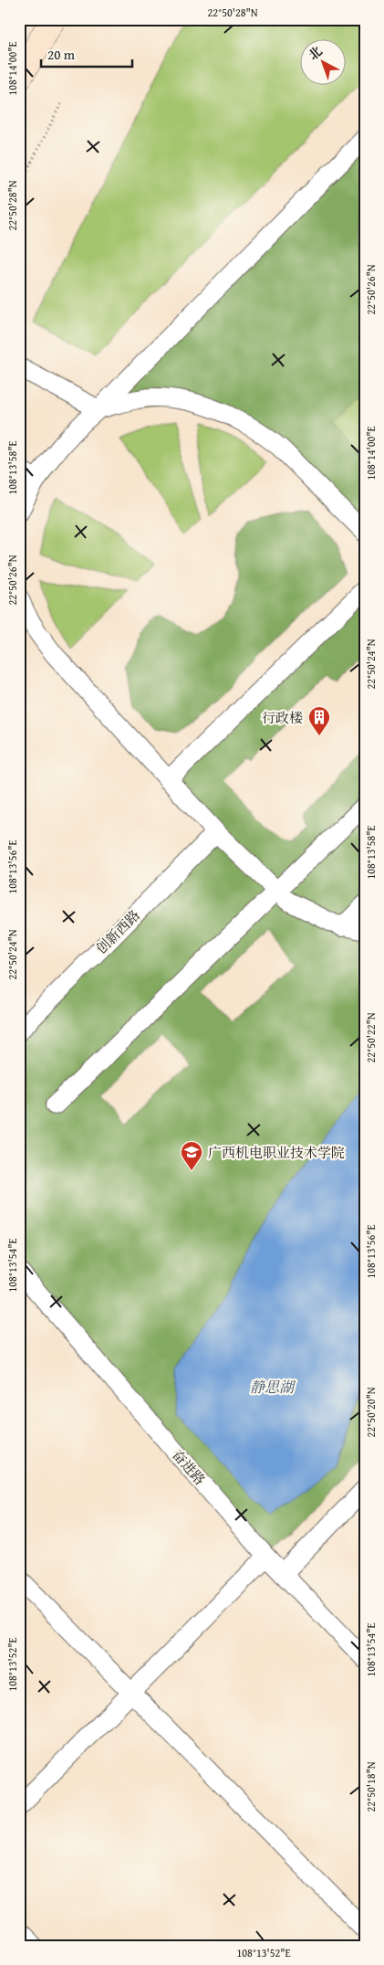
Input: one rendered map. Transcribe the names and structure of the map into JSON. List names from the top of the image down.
{
  "streets": {
    "lane": ["创新西路", "奋进路"]
  },
  "water": ["静思湖"],
  "places": {
    "building": ["行政楼"],
    "school or university": ["广西机电职业技术学院"]
  },
  "scale_bar": "20 m",
  "north": "top left",
  "coordinates": [
    "22°50'28\"N",
    "108°14'00\"E",
    "22°50'26\"N",
    "108°13'58\"E",
    "22°50'24\"N",
    "108°13'56\"E",
    "22°50'22\"N",
    "108°13'54\"E",
    "22°50'20\"N",
    "108°13'52\"E",
    "22°50'18\"N"
  ]
}
